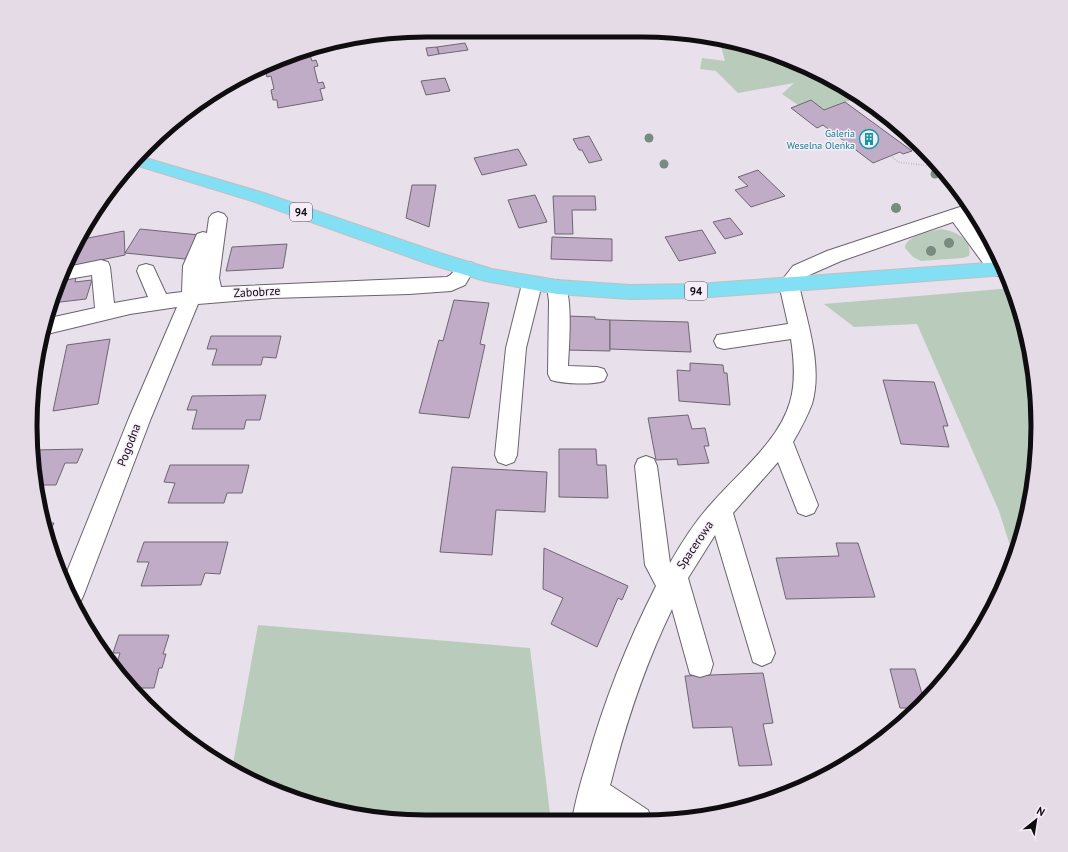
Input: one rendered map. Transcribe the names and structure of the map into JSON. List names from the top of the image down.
{
  "streets": {
    "main road": ["94"],
    "street": ["Zabobrze", "Pogodna", "Spacerowa"]
  },
  "crossings": [
    ["94", "Zabobrze"],
    ["94", "Spacerowa"],
    ["Zabobrze", "Pogodna"]
  ],
  "places": {
    "building": ["Galeria Weselna Oleńka"]
  },
  "north": "top right"
}
